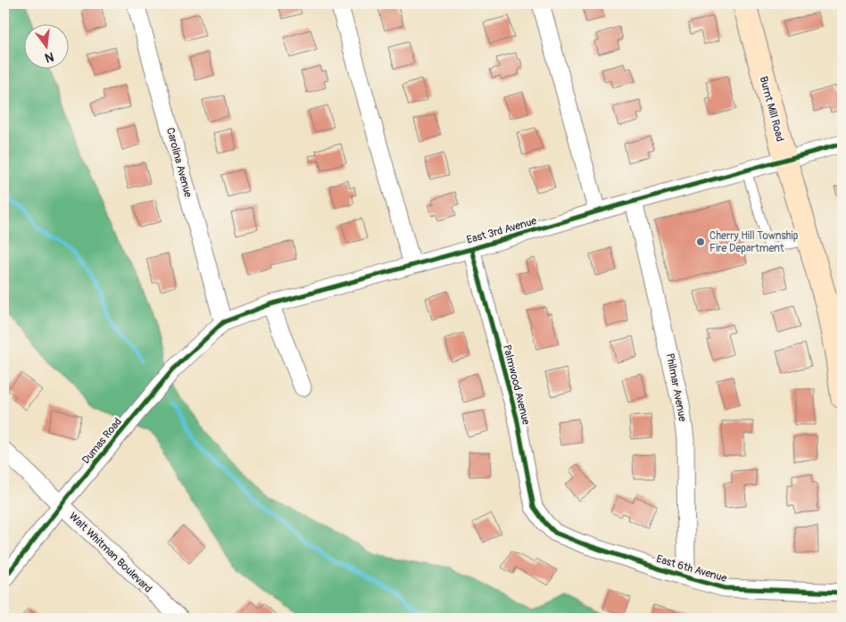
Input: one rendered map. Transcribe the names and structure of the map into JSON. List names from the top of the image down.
{
  "streets": {
    "main road": ["Burnt Mill Road"],
    "street": [
      "Carolina Avenue",
      "East 3rd Avenue",
      "Palmwood Avenue",
      "Philmar Avenue",
      "Dumas Road",
      "Walt Whitman Boulevard",
      "East 6th Avenue"
    ]
  },
  "crossings": [
    ["Burnt Mill Road", "East 3rd Avenue"],
    ["Carolina Avenue", "East 3rd Avenue"],
    ["Carolina Avenue", "Dumas Road"],
    ["East 3rd Avenue", "Palmwood Avenue"],
    ["East 3rd Avenue", "Philmar Avenue"],
    ["East 3rd Avenue", "Dumas Road"],
    ["Palmwood Avenue", "East 6th Avenue"],
    ["Philmar Avenue", "East 6th Avenue"],
    ["Dumas Road", "Walt Whitman Boulevard"]
  ],
  "places": ["Cherry Hill Township Fire Department"],
  "north": "bottom"
}
